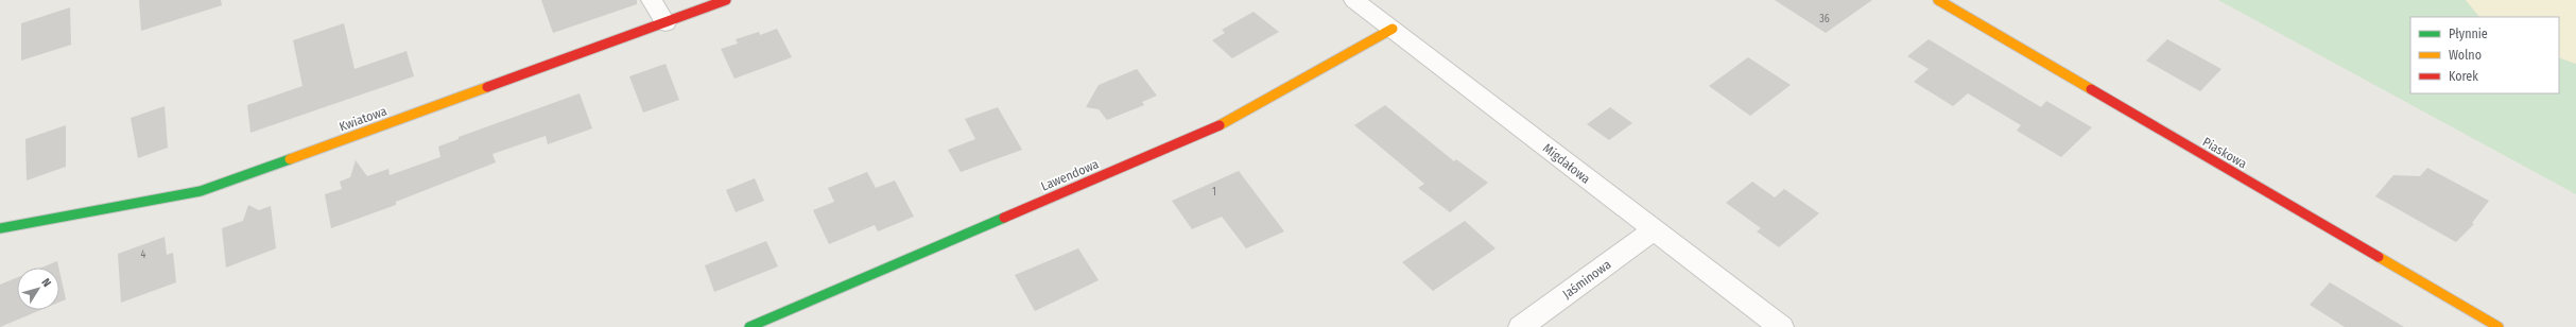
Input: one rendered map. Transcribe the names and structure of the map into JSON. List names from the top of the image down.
{
  "streets": {
    "street": [
      "Kwiatowa",
      "Piaskowa",
      "Migdałowa",
      "Lawendowa",
      "Jaśminowa"
    ]
  },
  "crossings": [
    ["Migdałowa", "Lawendowa"],
    ["Migdałowa", "Jaśminowa"]
  ],
  "house_numbers": ["36", "1", "4"],
  "legend": ["Płynnie", "Wolno", "Korek"],
  "north": "top right"
}
